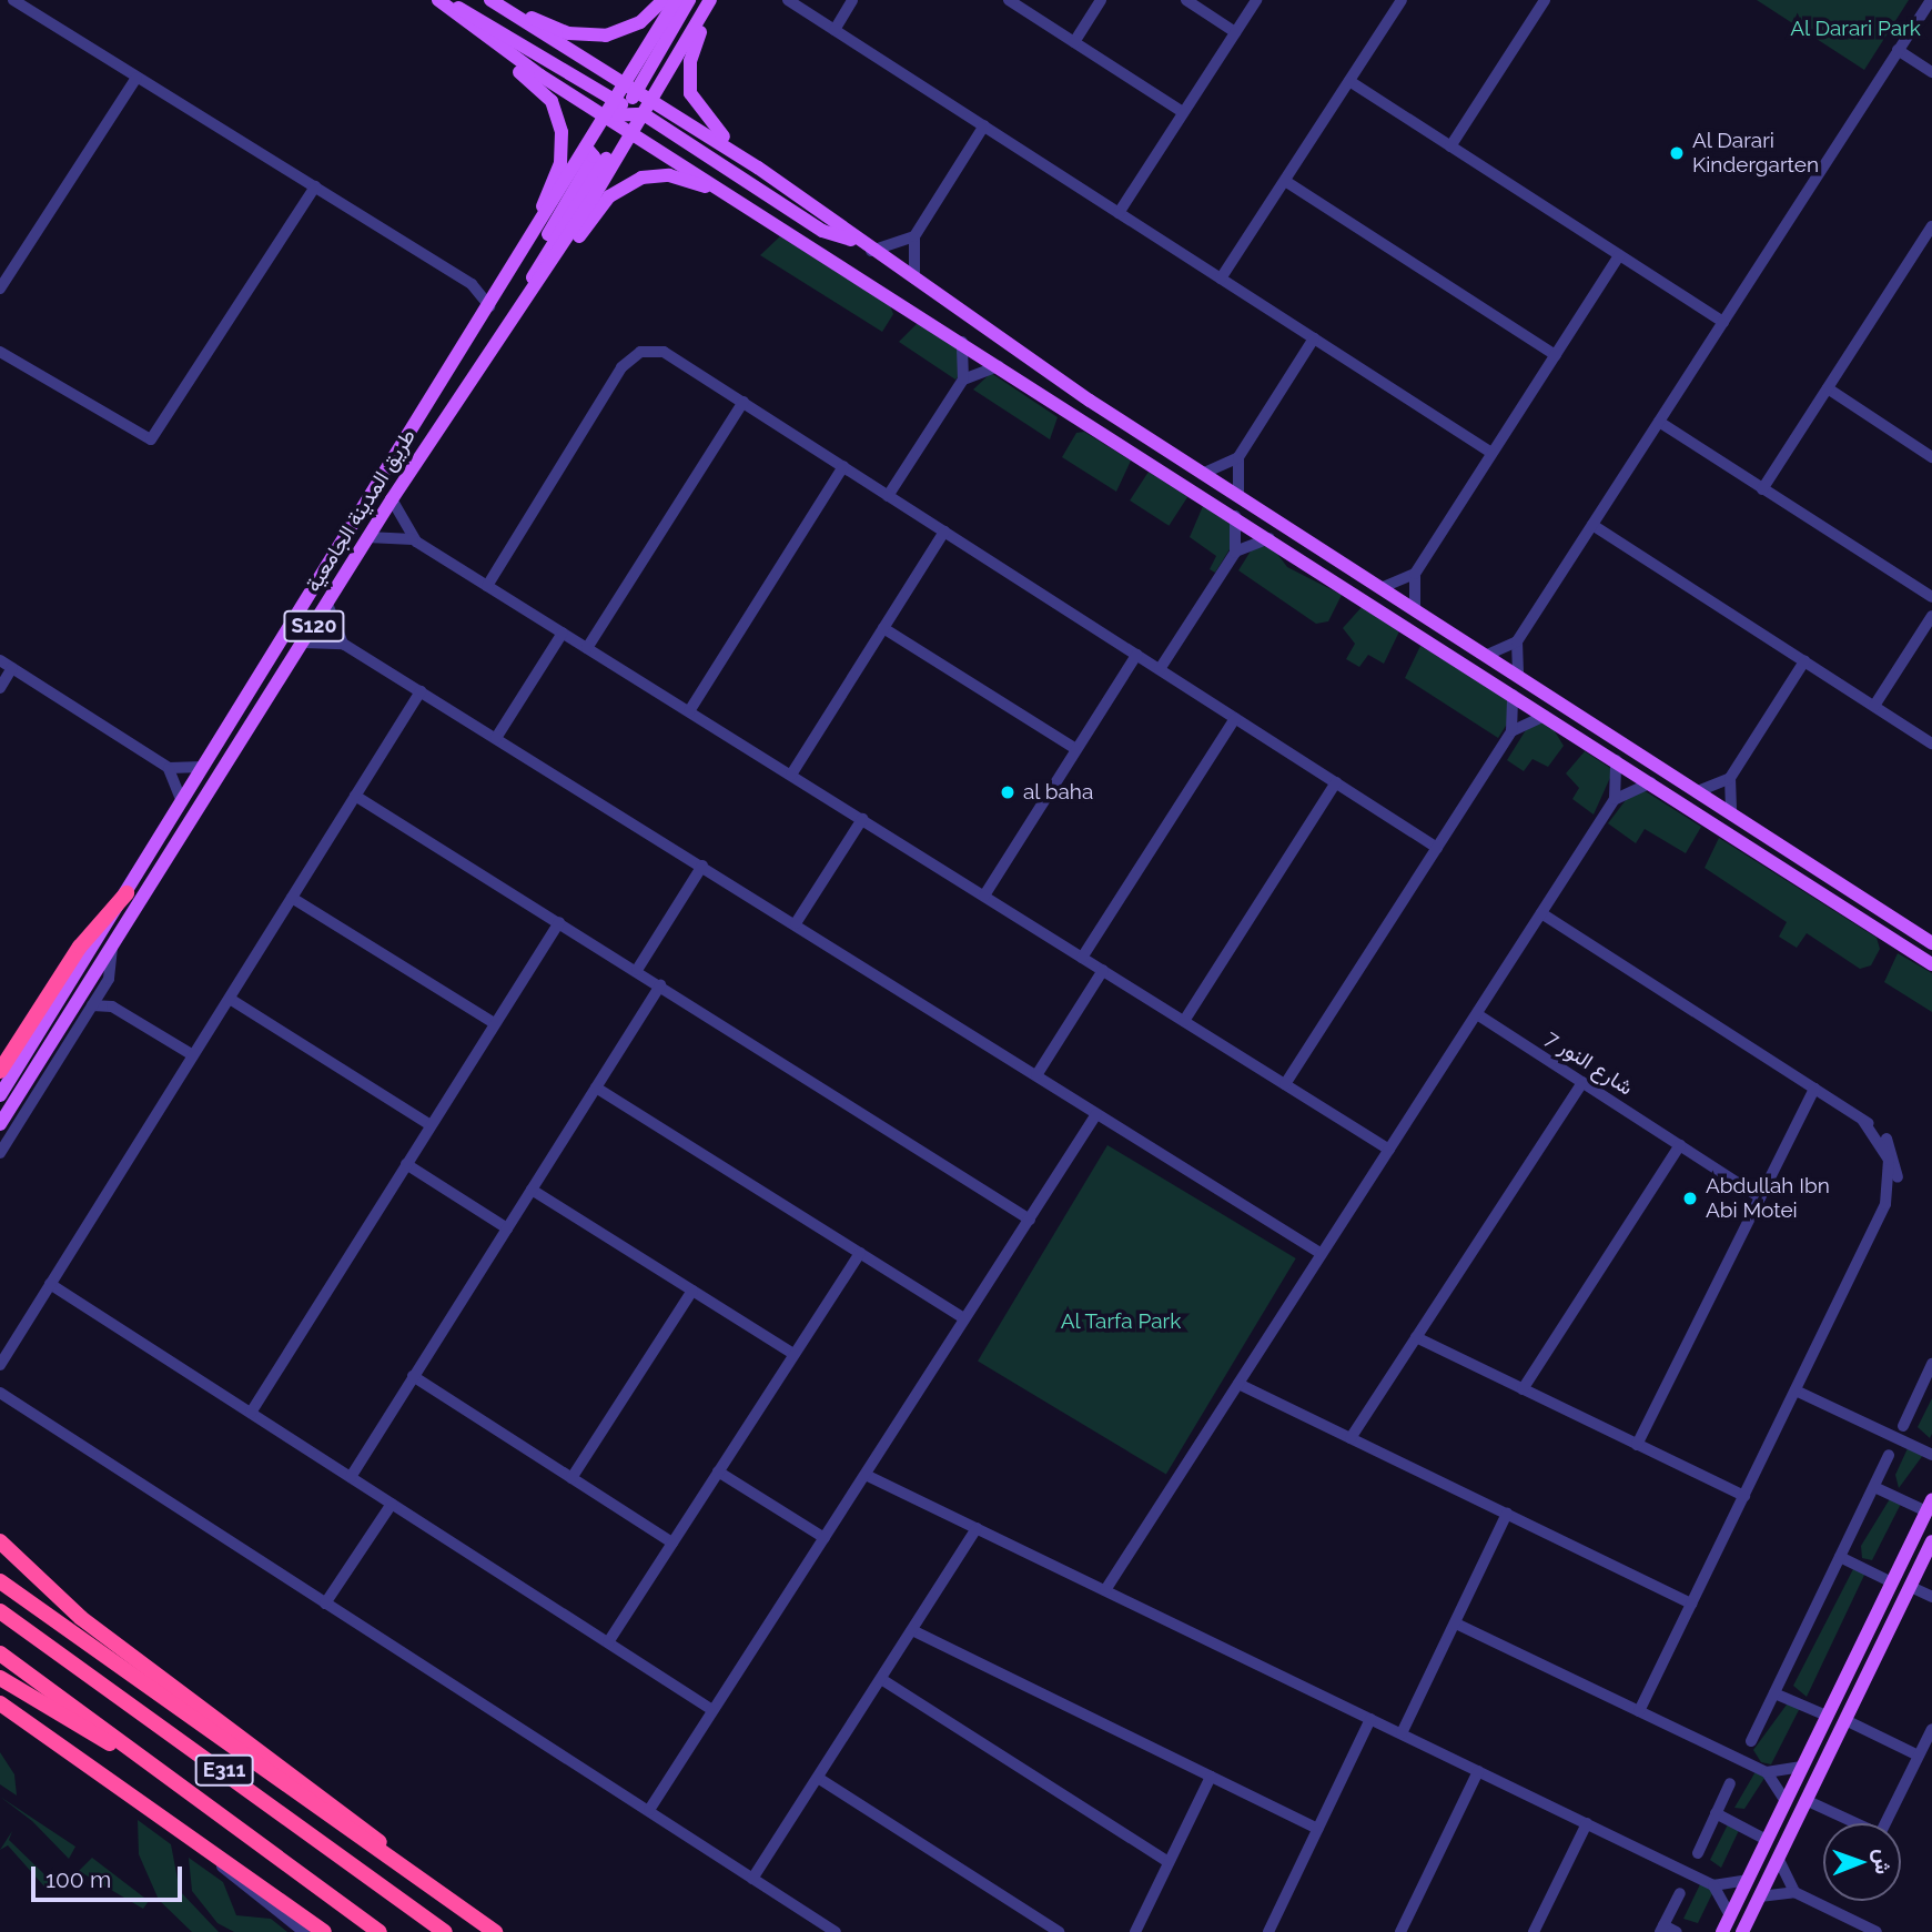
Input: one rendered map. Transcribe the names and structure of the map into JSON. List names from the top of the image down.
{
  "streets": {
    "highway": ["E311"],
    "main road": ["طريق المدينة الجامعية", "S120"],
    "street": ["شارع النور 7"]
  },
  "parks": ["Al Darari Park", "Al Tarfa Park"],
  "places": ["Al Darari Kindergarten", "al baha", "Abdullah Ibn Abi Motei"],
  "scale_bar": "100 m",
  "north": "right"
}
